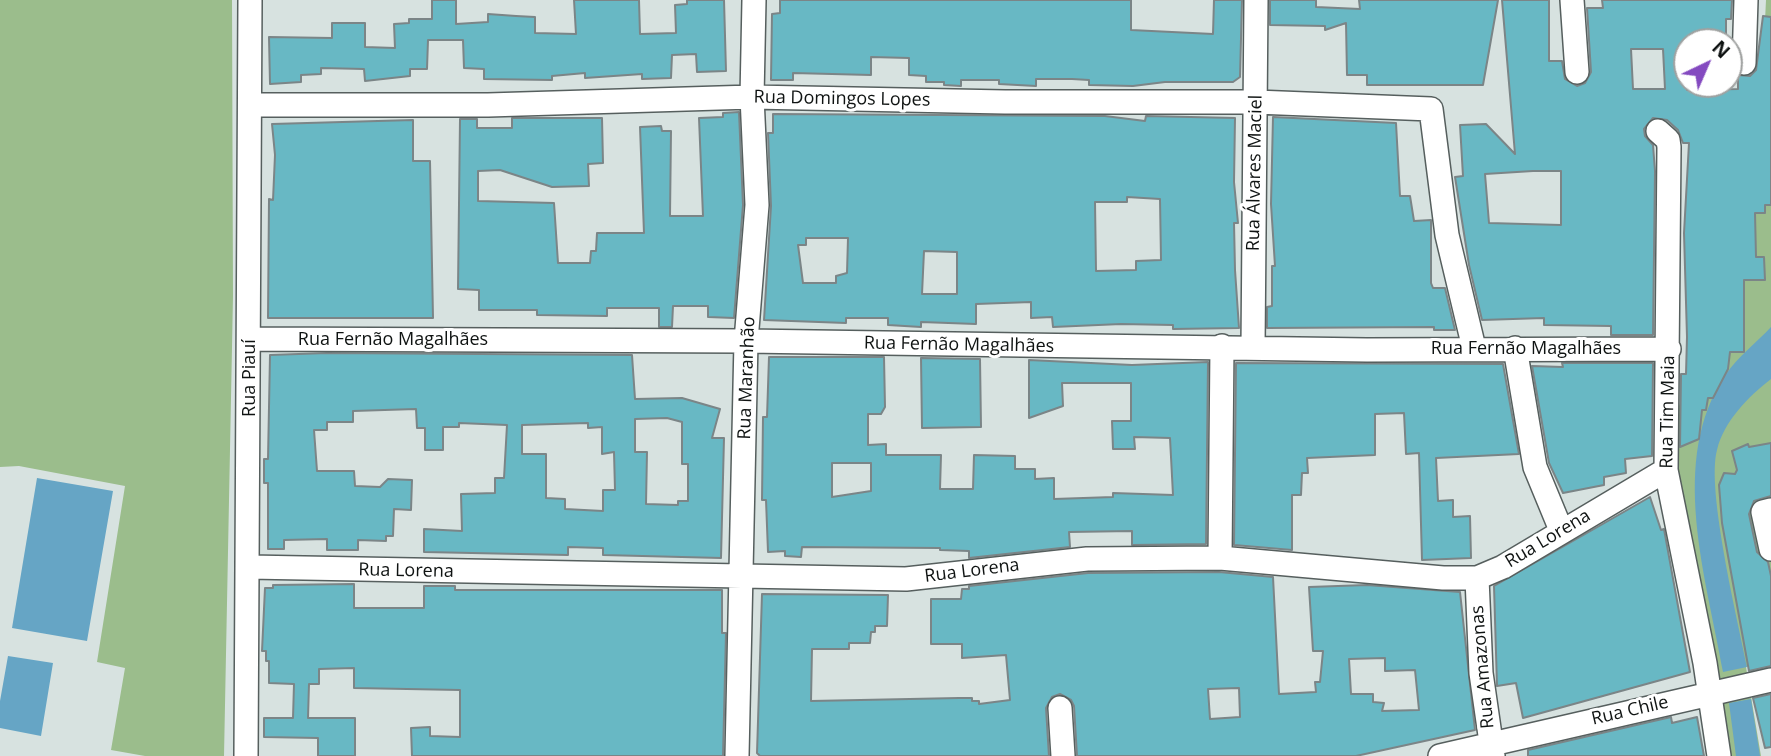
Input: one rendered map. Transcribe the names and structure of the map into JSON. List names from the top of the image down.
{
  "streets": {
    "street": [
      "Rua Domingos Lopes",
      "Rua Álvares Maciel",
      "Rua Fernão Magalhães",
      "Rua Piauí",
      "Rua Maranhão",
      "Rua Tim Maia",
      "Rua Lorena",
      "Rua Amazonas",
      "Rua Chile"
    ]
  },
  "crossings": [
    ["Rua Domingos Lopes", "Rua Álvares Maciel"],
    ["Rua Domingos Lopes", "Rua Fernão Magalhães"],
    ["Rua Domingos Lopes", "Rua Piauí"],
    ["Rua Domingos Lopes", "Rua Maranhão"],
    ["Rua Álvares Maciel", "Rua Fernão Magalhães"],
    ["Rua Fernão Magalhães", "Rua Piauí"],
    ["Rua Fernão Magalhães", "Rua Maranhão"],
    ["Rua Fernão Magalhães", "Rua Tim Maia"],
    ["Rua Piauí", "Rua Lorena"],
    ["Rua Maranhão", "Rua Lorena"],
    ["Rua Tim Maia", "Rua Lorena"],
    ["Rua Tim Maia", "Rua Chile"],
    ["Rua Lorena", "Rua Amazonas"],
    ["Rua Amazonas", "Rua Chile"]
  ],
  "north": "top right"
}
